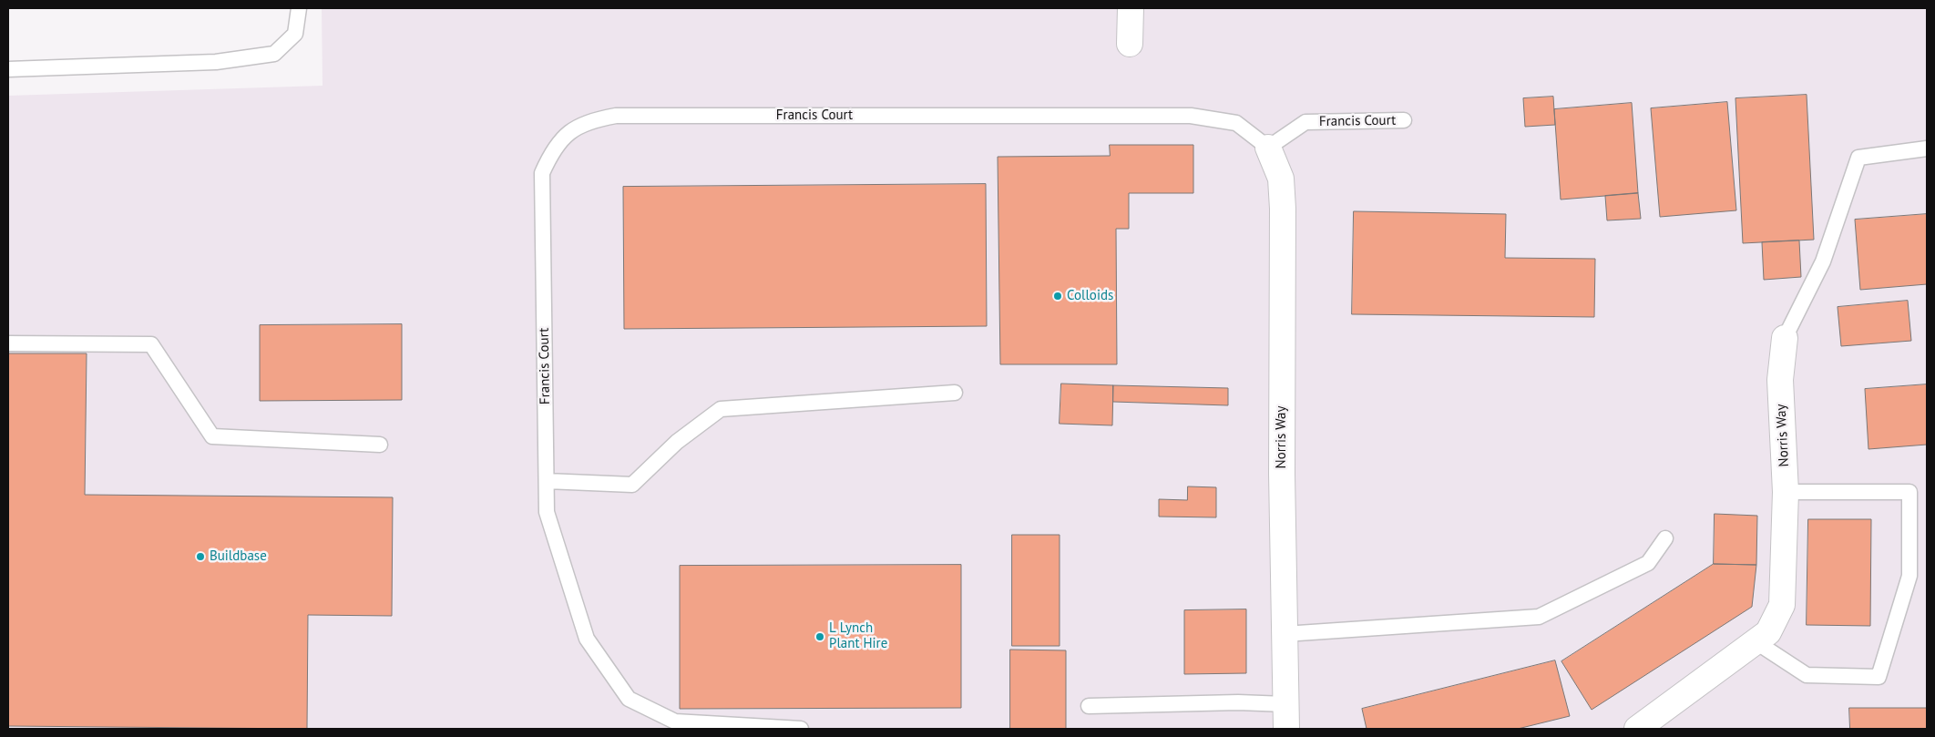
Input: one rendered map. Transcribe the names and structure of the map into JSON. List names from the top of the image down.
{
  "streets": {
    "street": ["Norris Way"],
    "lane": ["Francis Court"]
  },
  "crossings": [
    ["Francis Court", "Norris Way"]
  ],
  "places": ["Colloids", "Buildbase", "L Lynch Plant Hire"]
}
